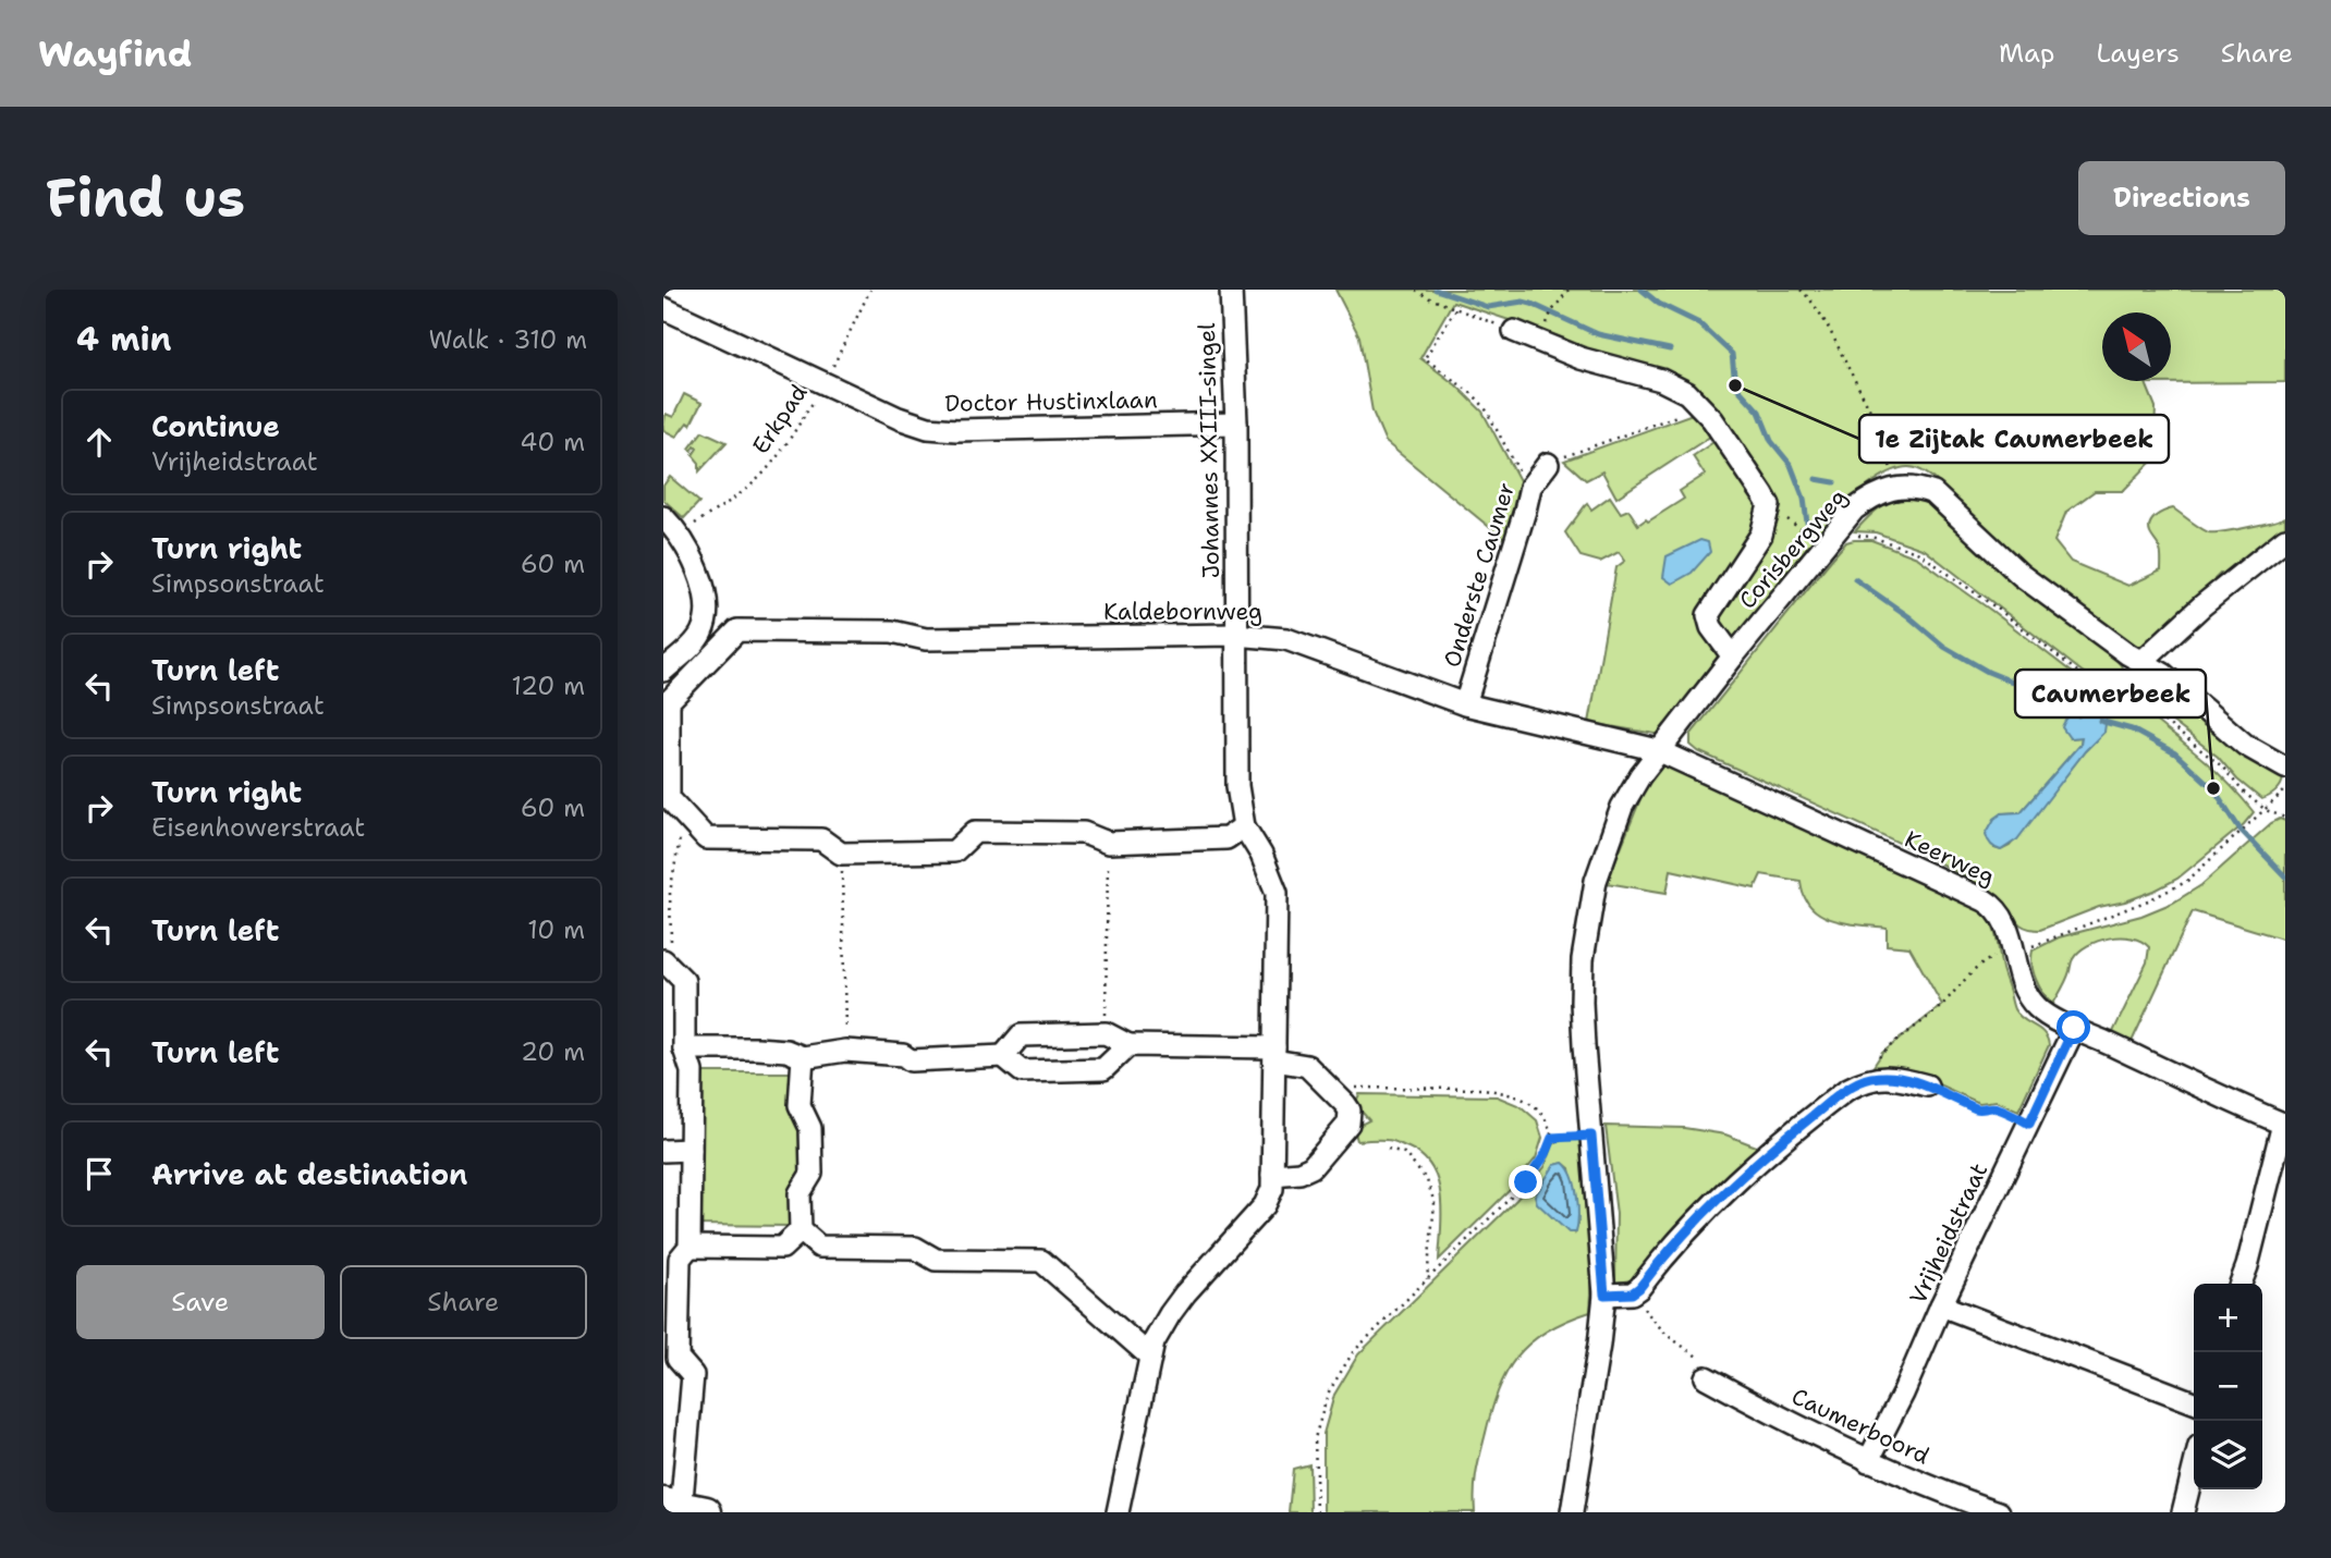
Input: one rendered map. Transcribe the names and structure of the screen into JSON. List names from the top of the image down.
{
  "streets": {
    "street": [
      "Doctor Hustinxlaan",
      "Johannes XXIII-singel",
      "Corisbergweg",
      "Onderste Caumer",
      "Kaldebornweg",
      "Keerweg",
      "Vrijheidstraat",
      "Caumerboord"
    ],
    "path": ["Erkpad"]
  },
  "crossings": [
    ["Doctor Hustinxlaan", "Erkpad"],
    ["Doctor Hustinxlaan", "Johannes XXIII-singel"],
    ["Johannes XXIII-singel", "Kaldebornweg"],
    ["Corisbergweg", "Kaldebornweg"],
    ["Corisbergweg", "Keerweg"],
    ["Onderste Caumer", "Kaldebornweg"],
    ["Kaldebornweg", "Keerweg"],
    ["Keerweg", "Vrijheidstraat"],
    ["Vrijheidstraat", "Caumerboord"]
  ],
  "places": ["1e Zijtak Caumerbeek", "Caumerbeek"],
  "north": "top left",
  "page": {
    "header": "Wayfind",
    "nav": ["Map", "Layers", "Share"],
    "buttons": [
      "Directions",
      ["Save", "Share"]
    ],
    "title": "Find us",
    "heading": ["4 min", "Walk · 310 m"],
    "list": [
      ["Continue", "Vrijheidstraat", "40 m"],
      ["Turn right", "Simpsonstraat", "60 m"],
      ["Turn left", "Simpsonstraat", "120 m"],
      ["Turn right", "Eisenhowerstraat", "60 m"],
      ["Turn left", "10 m"],
      ["Turn left", "20 m"],
      "Arrive at destination"
    ],
    "map_buttons": ["+", "−"]
  }
}
